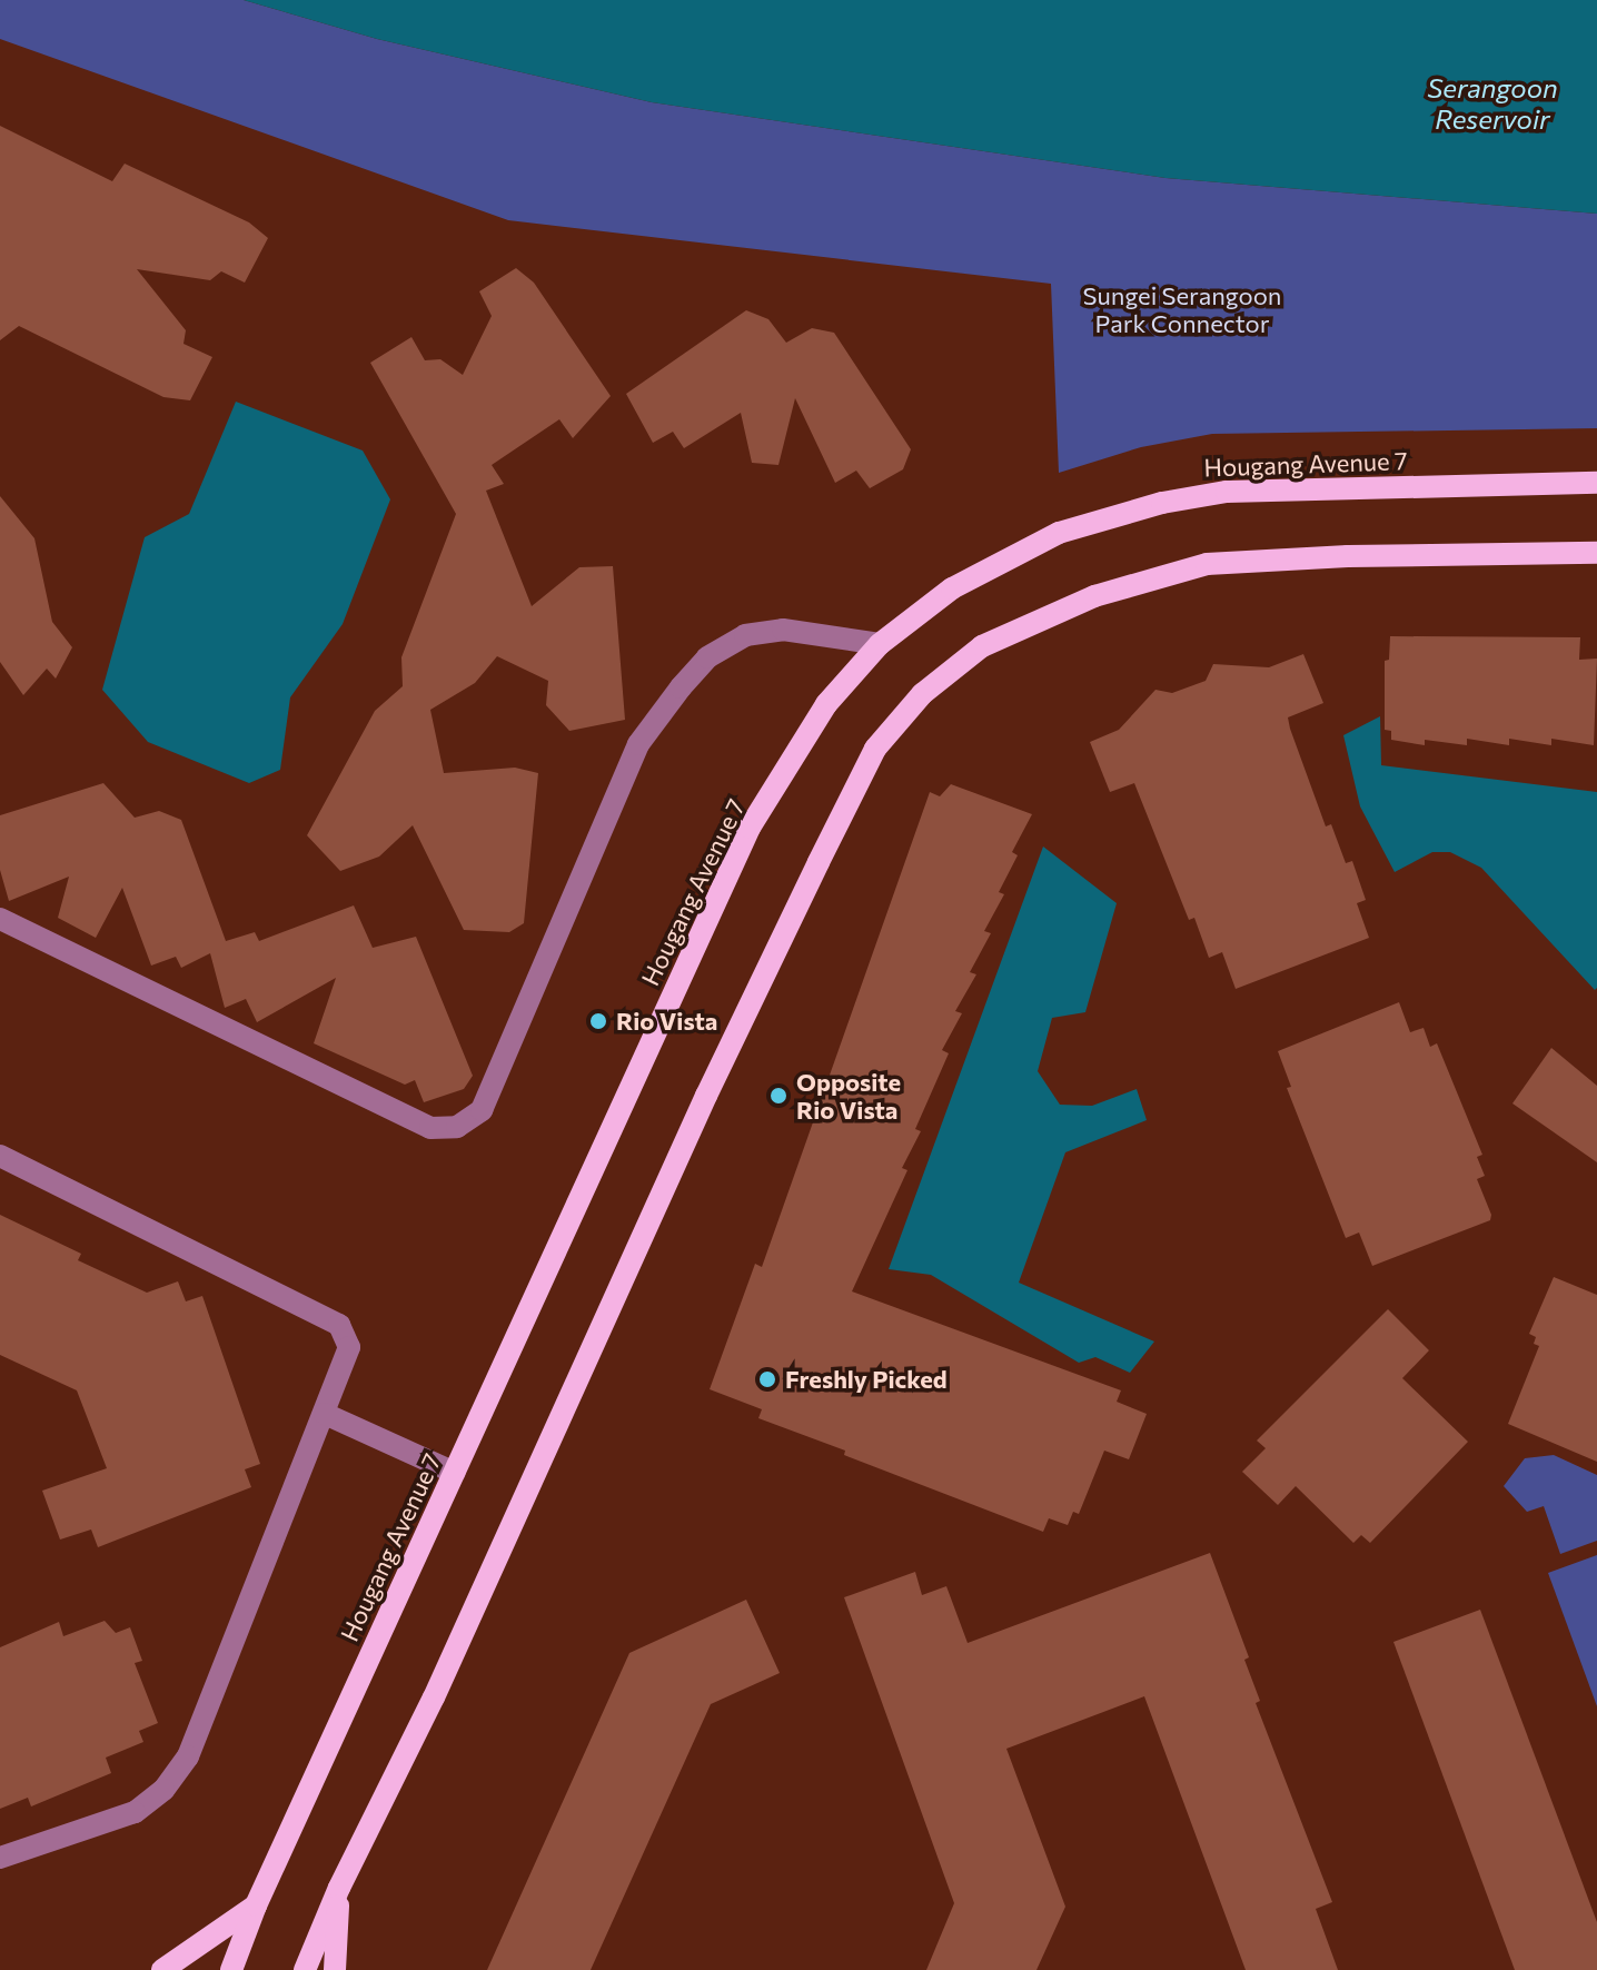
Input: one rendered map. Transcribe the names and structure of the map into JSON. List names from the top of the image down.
{
  "streets": {
    "main road": ["Hougang Avenue 7"]
  },
  "water": ["Serangoon Reservoir"],
  "parks": ["Sungei Serangoon Park Connector"],
  "places": ["Rio Vista", "Opposite Rio Vista", "Freshly Picked"]
}
